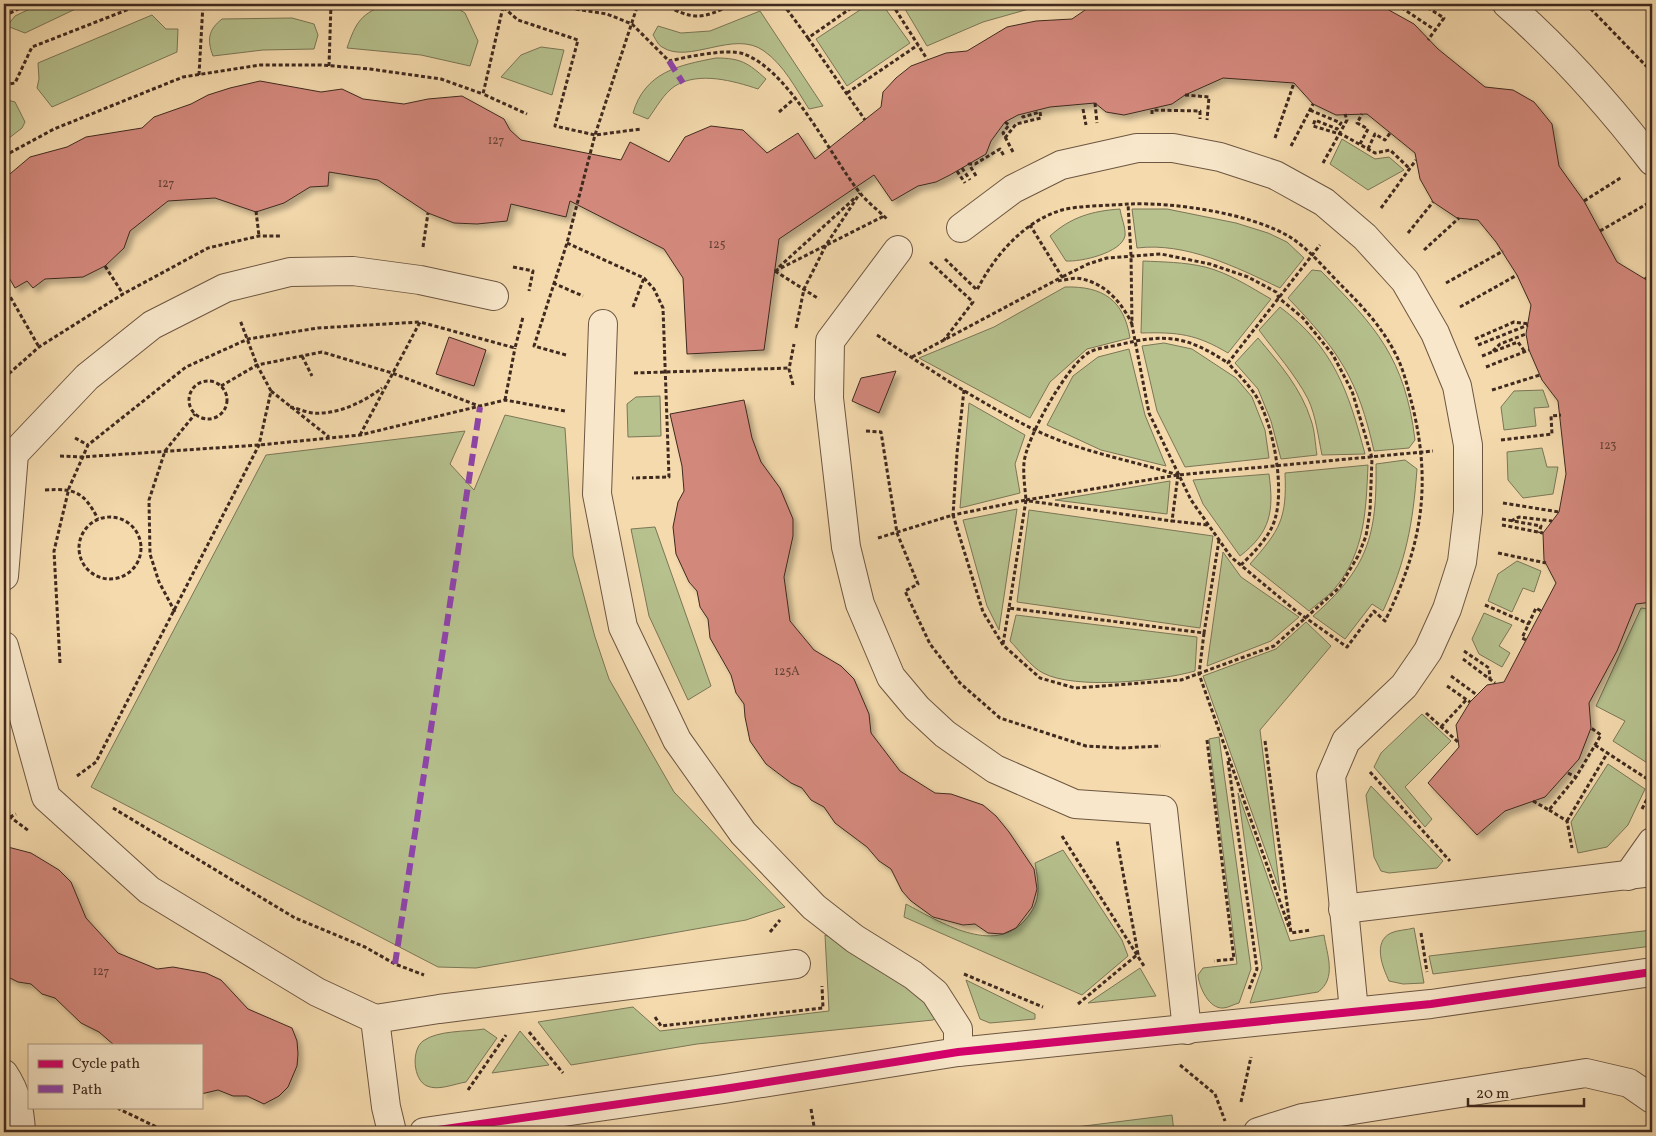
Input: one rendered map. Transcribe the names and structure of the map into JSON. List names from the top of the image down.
{
  "house_numbers": [
    "127",
    "127",
    "125",
    "123",
    "125А",
    "127"
  ],
  "legend": ["Cycle path", "Path"],
  "scale_bar": "20 m"
}
